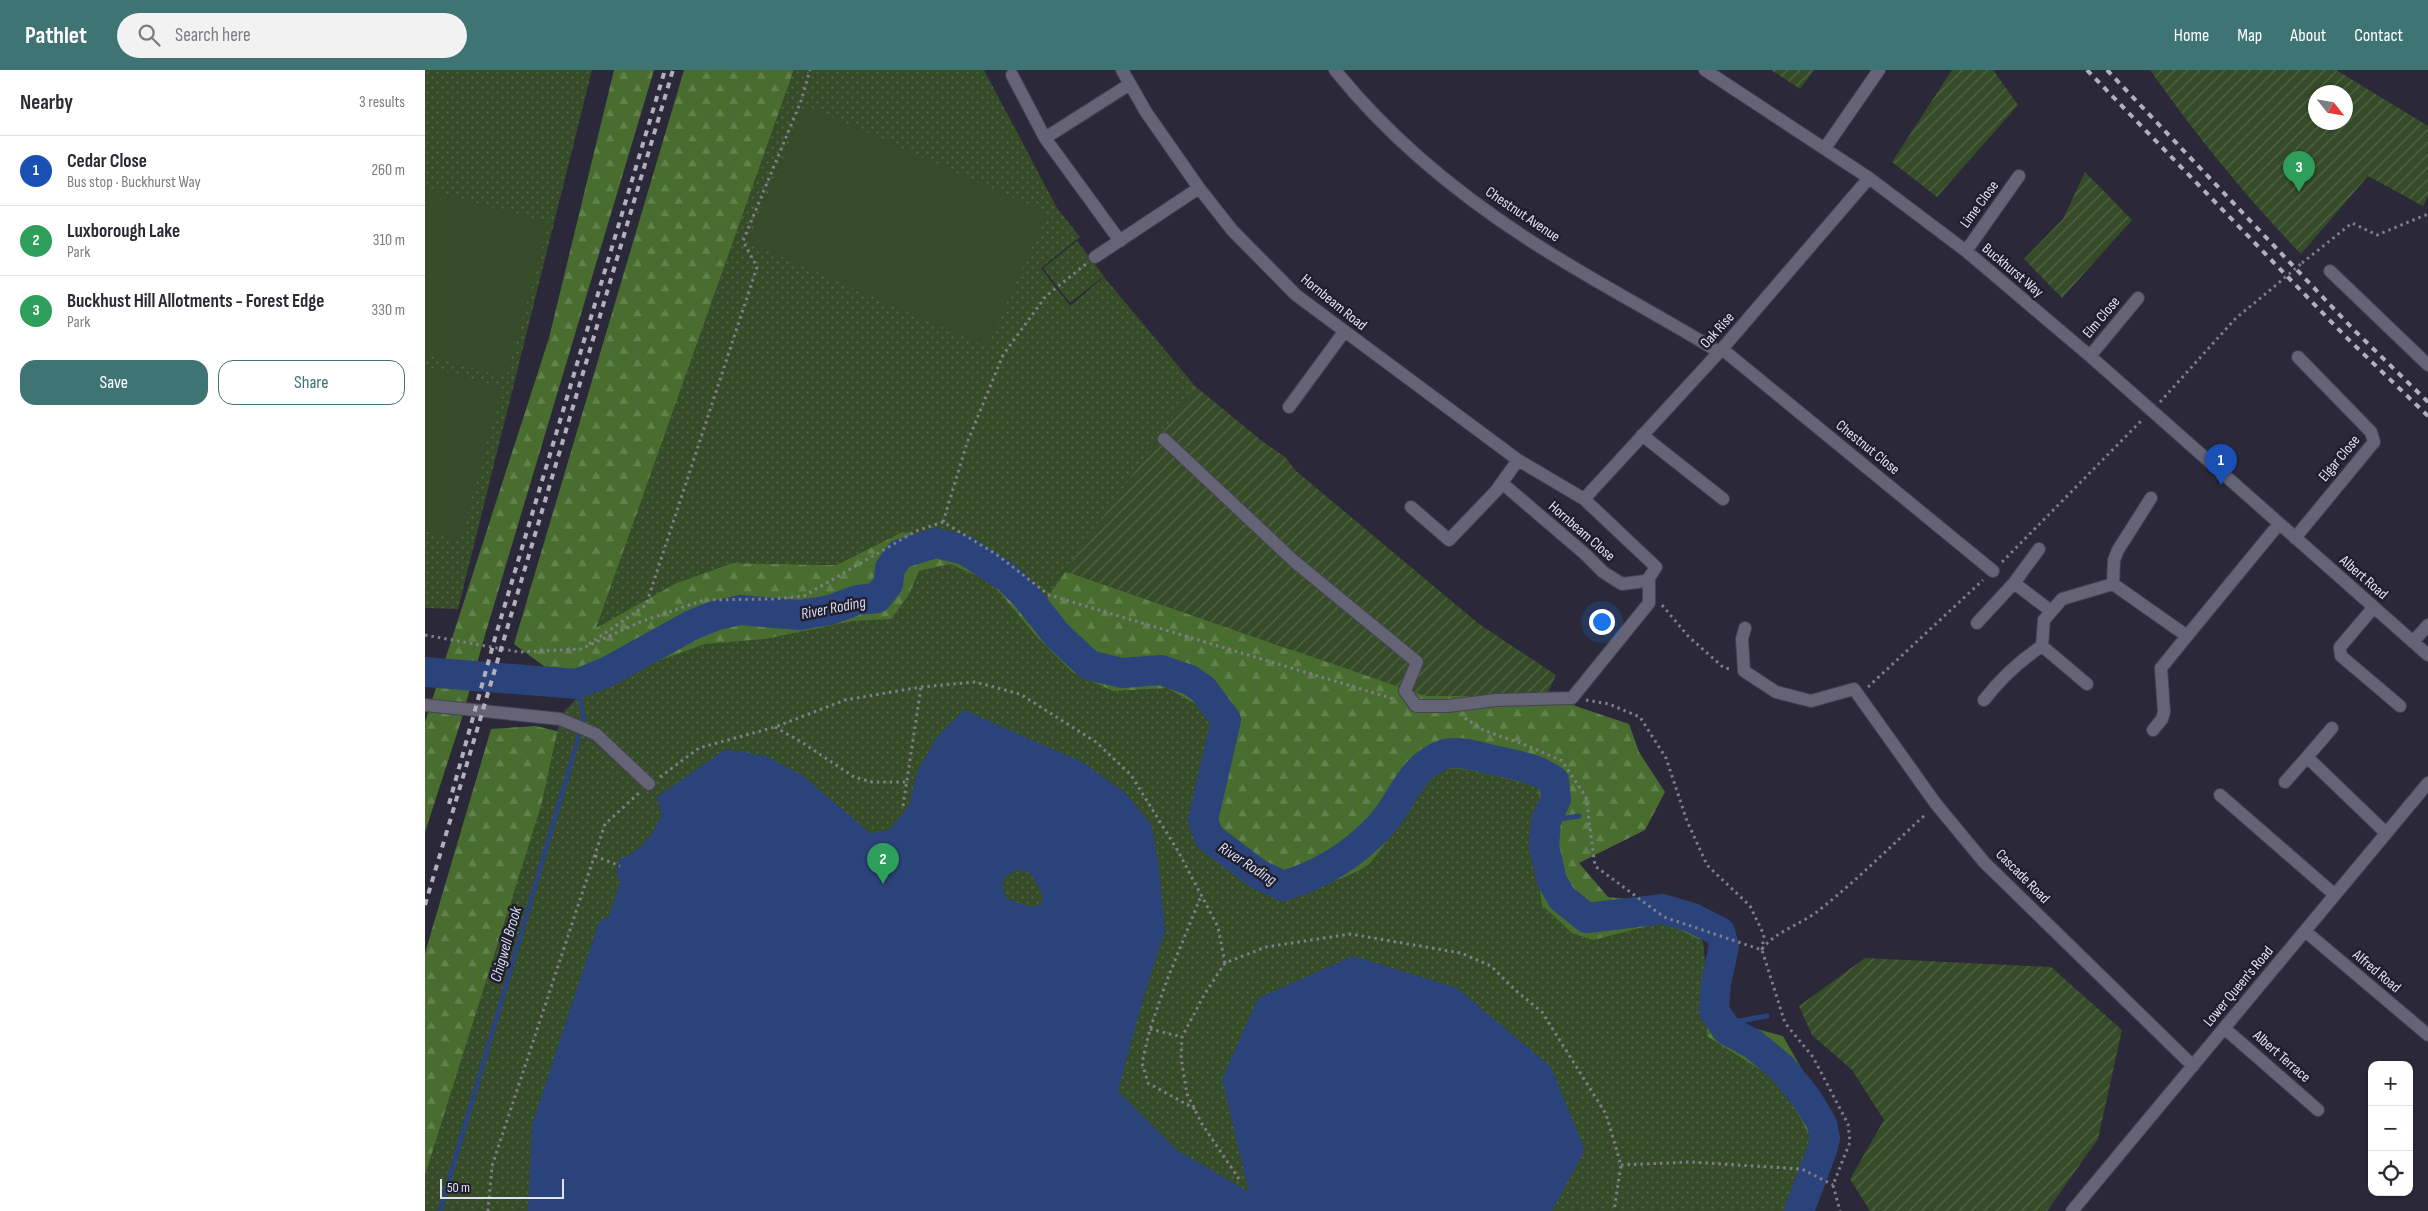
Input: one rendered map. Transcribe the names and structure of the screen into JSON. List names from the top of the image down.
{
  "streets": {
    "street": [
      "Lime Close",
      "Chestnut Avenue",
      "Buckhurst Way",
      "Hornbeam Road",
      "Elm Close",
      "Oak Rise",
      "Chestnut Close",
      "Elgar Close",
      "Hornbeam Close",
      "Albert Road",
      "Cascade Road",
      "Alfred Road",
      "Lower Queen's Road",
      "Albert Terrace"
    ]
  },
  "crossings": [
    ["Lime Close", "Buckhurst Way"],
    ["Chestnut Avenue", "Oak Rise"],
    ["Chestnut Avenue", "Chestnut Close"],
    ["Buckhurst Way", "Elm Close"],
    ["Buckhurst Way", "Oak Rise"],
    ["Buckhurst Way", "Albert Road"],
    ["Hornbeam Road", "Oak Rise"],
    ["Hornbeam Road", "Hornbeam Close"],
    ["Oak Rise", "Chestnut Close"],
    ["Oak Rise", "Hornbeam Close"],
    ["Elgar Close", "Albert Road"],
    ["Cascade Road", "Lower Queen's Road"],
    ["Alfred Road", "Lower Queen's Road"],
    ["Lower Queen's Road", "Albert Terrace"]
  ],
  "water": ["River Roding", "Chigwell Brook"],
  "scale_bar": "50 m",
  "north": "bottom right",
  "page": {
    "header": "Pathlet",
    "search": "Search here",
    "nav": [
      "Home",
      "Map",
      "About",
      "Contact"
    ],
    "heading": ["Nearby", "3 results"],
    "list": [
      {
        "mark": "1",
        "name": "Cedar Close",
        "note": "Bus stop · Buckhurst Way",
        "value": "260 m"
      },
      {
        "mark": "2",
        "name": "Luxborough Lake",
        "note": "Park",
        "value": "310 m"
      },
      {
        "mark": "3",
        "name": "Buckhust Hill Allotments - Forest Edge",
        "note": "Park",
        "value": "330 m"
      }
    ],
    "pins": ["3", "1", "2"],
    "buttons": ["Save", "Share"],
    "map_buttons": ["+", "−"],
    "scale": "50 m"
  }
}
